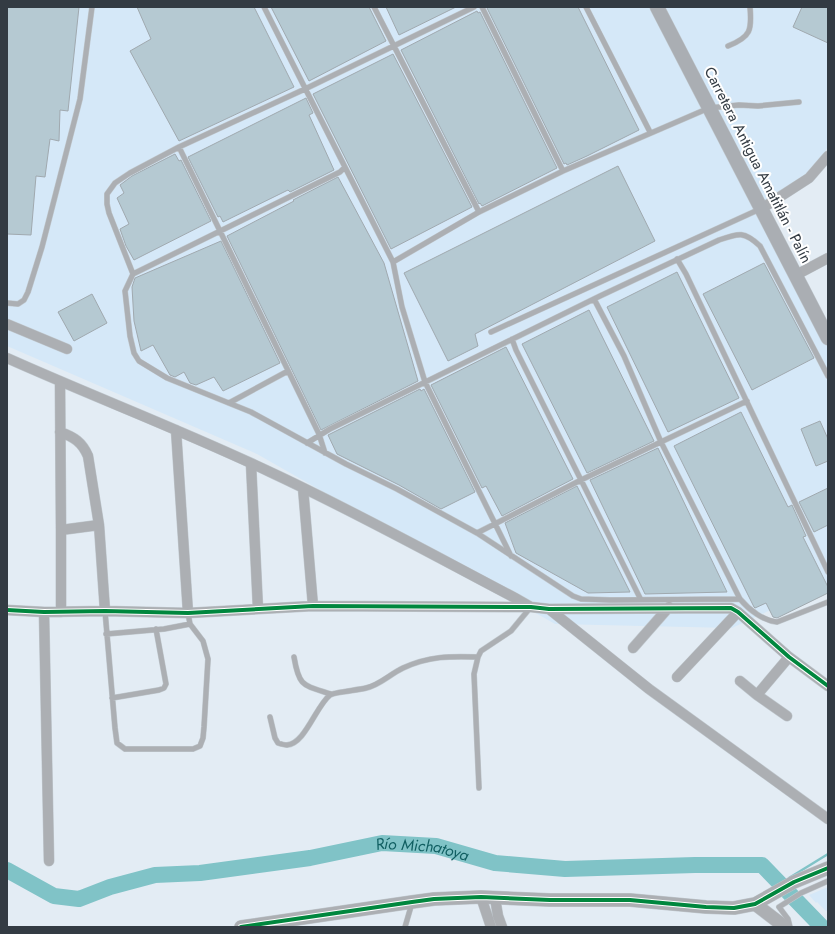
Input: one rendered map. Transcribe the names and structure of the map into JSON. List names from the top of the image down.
{
  "streets": {
    "main road": ["Carretera Antigua Amatitlán - Palín"]
  },
  "water": ["Río Michatoya"]
}
